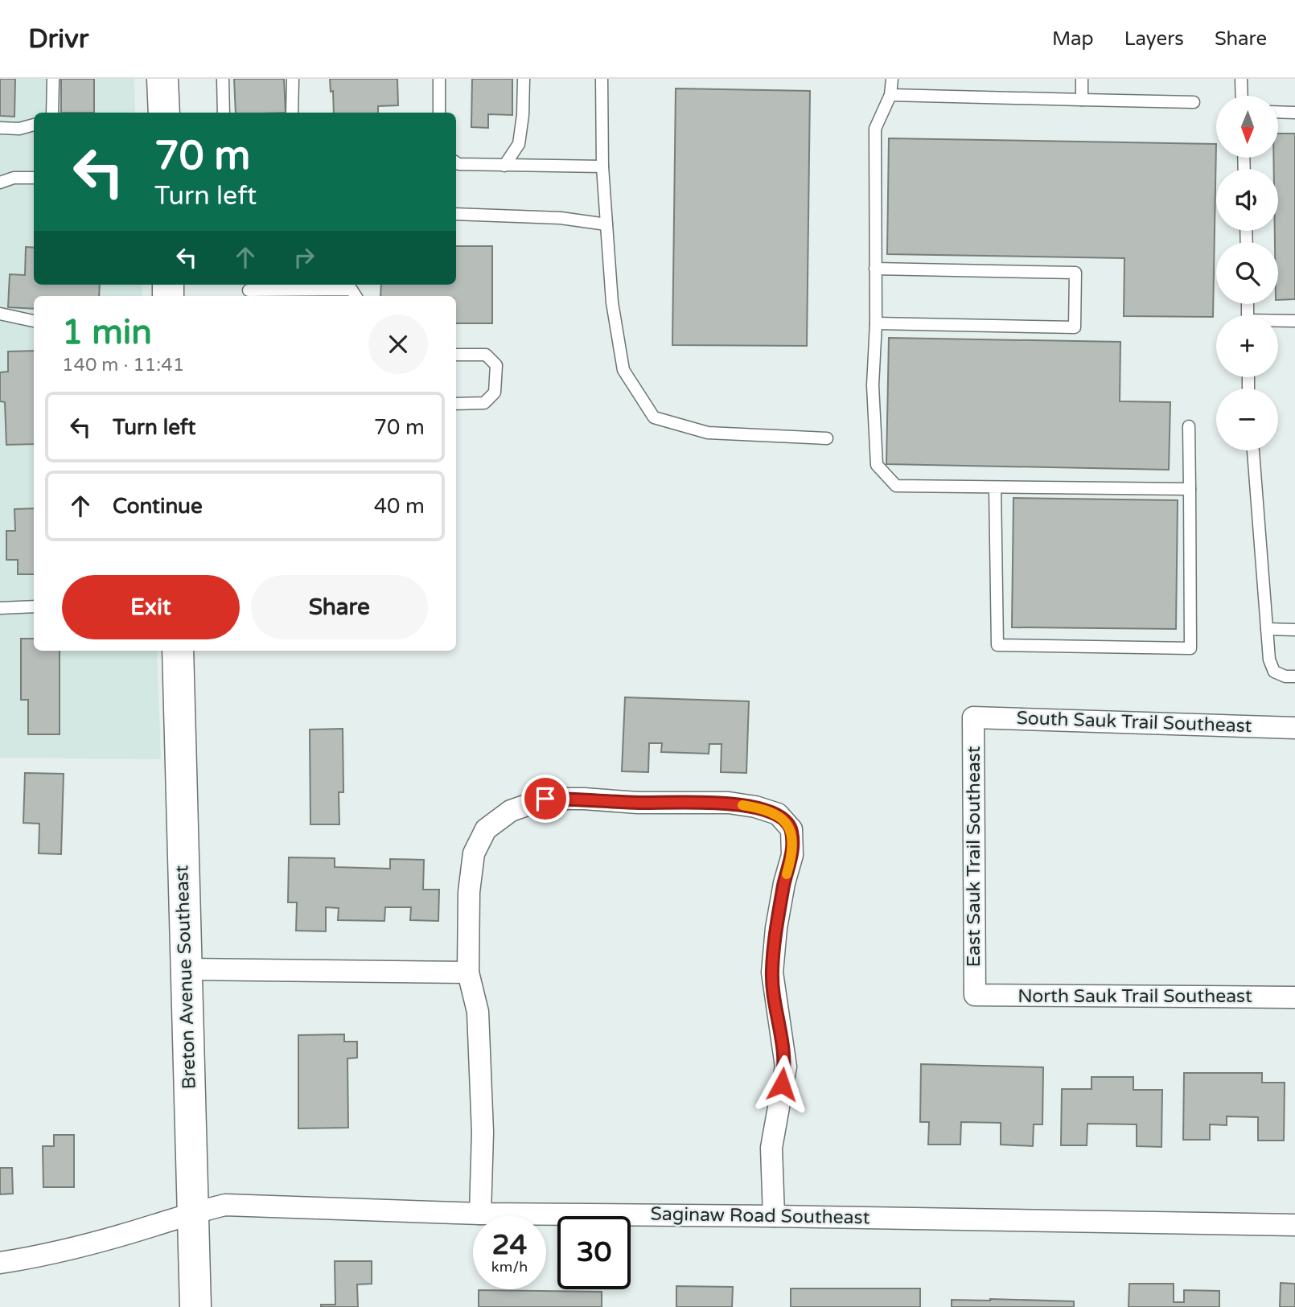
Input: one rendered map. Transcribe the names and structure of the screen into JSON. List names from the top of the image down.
{
  "streets": {
    "main road": ["Breton Avenue Southeast"],
    "street": [
      "South Sauk Trail Southeast",
      "East Sauk Trail Southeast",
      "North Sauk Trail Southeast",
      "Saginaw Road Southeast"
    ]
  },
  "crossings": [
    ["South Sauk Trail Southeast", "East Sauk Trail Southeast"],
    ["East Sauk Trail Southeast", "North Sauk Trail Southeast"],
    ["Breton Avenue Southeast", "Saginaw Road Southeast"]
  ],
  "north": "bottom",
  "page": {
    "header": "Drivr",
    "nav": ["Map", "Layers", "Share"],
    "map_buttons": ["+", "−"],
    "turn": ["70 m", "Turn left"],
    "heading": ["1 min", "140 m · 11:41"],
    "list": [
      {
        "name": "Turn left",
        "value": "70 m"
      },
      {
        "name": "Continue",
        "value": "40 m"
      }
    ],
    "buttons": ["Exit", "Share"],
    "speed": "24 km/h",
    "limit": "30"
  }
}
